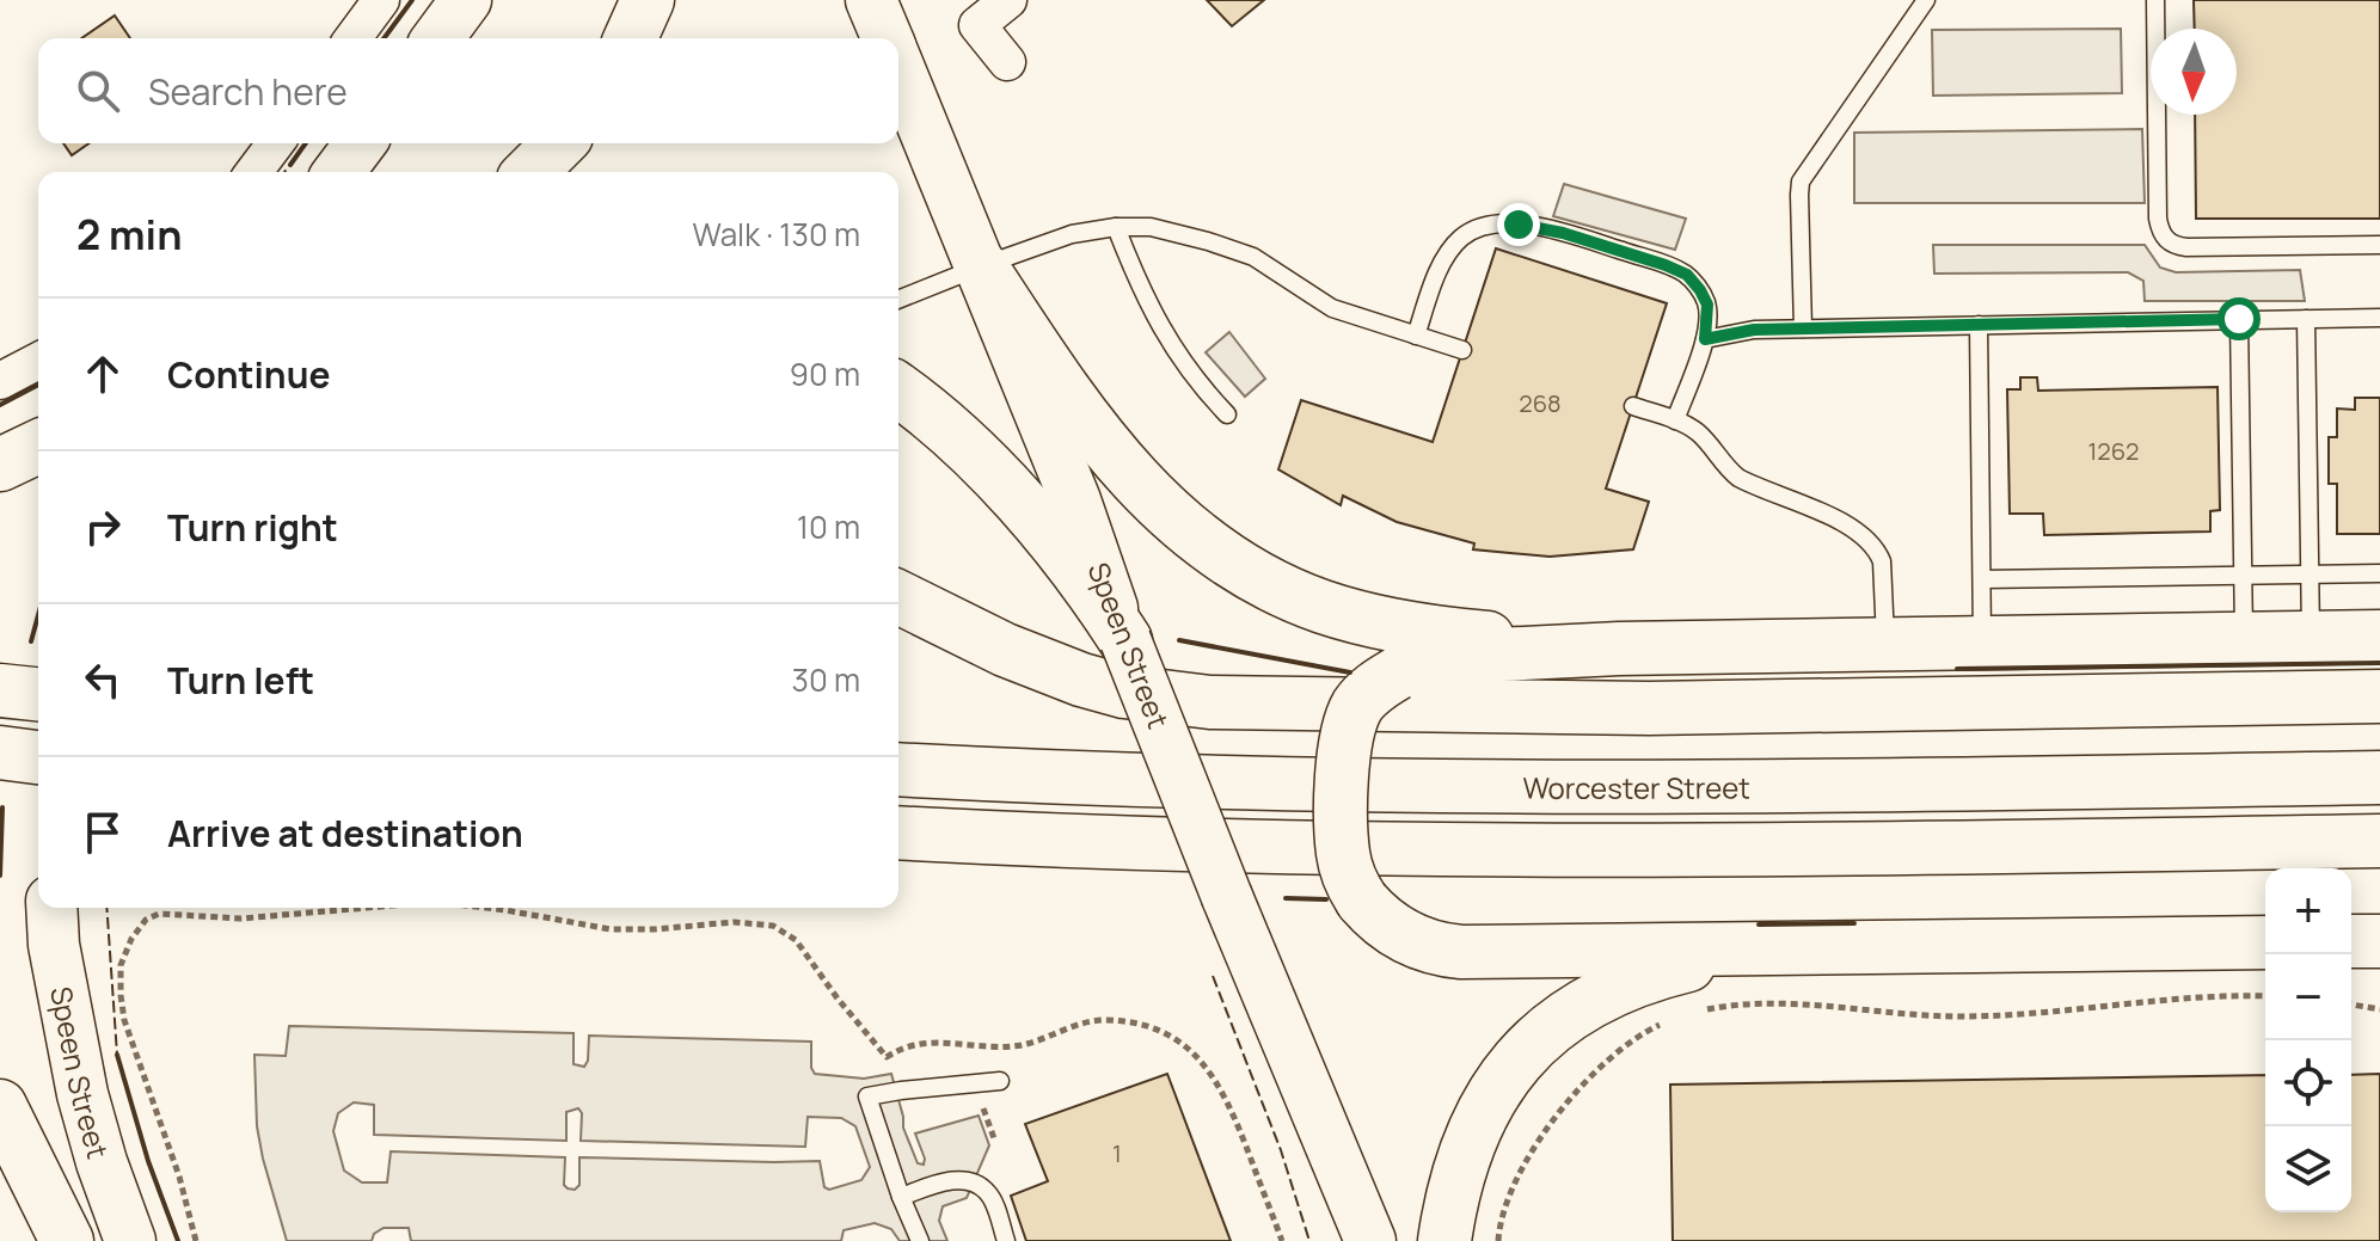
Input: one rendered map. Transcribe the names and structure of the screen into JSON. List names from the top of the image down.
{
  "streets": {
    "highway": ["Worcester Street"],
    "main road": ["Speen Street"]
  },
  "house_numbers": ["268", "1262", "1"],
  "north": "bottom",
  "page": {
    "search": "Search here",
    "heading": ["2 min", "Walk · 130 m"],
    "list": [
      ["Continue", "90 m"],
      ["Turn right", "10 m"],
      ["Turn left", "30 m"],
      "Arrive at destination"
    ],
    "map_buttons": ["+", "−"]
  }
}
